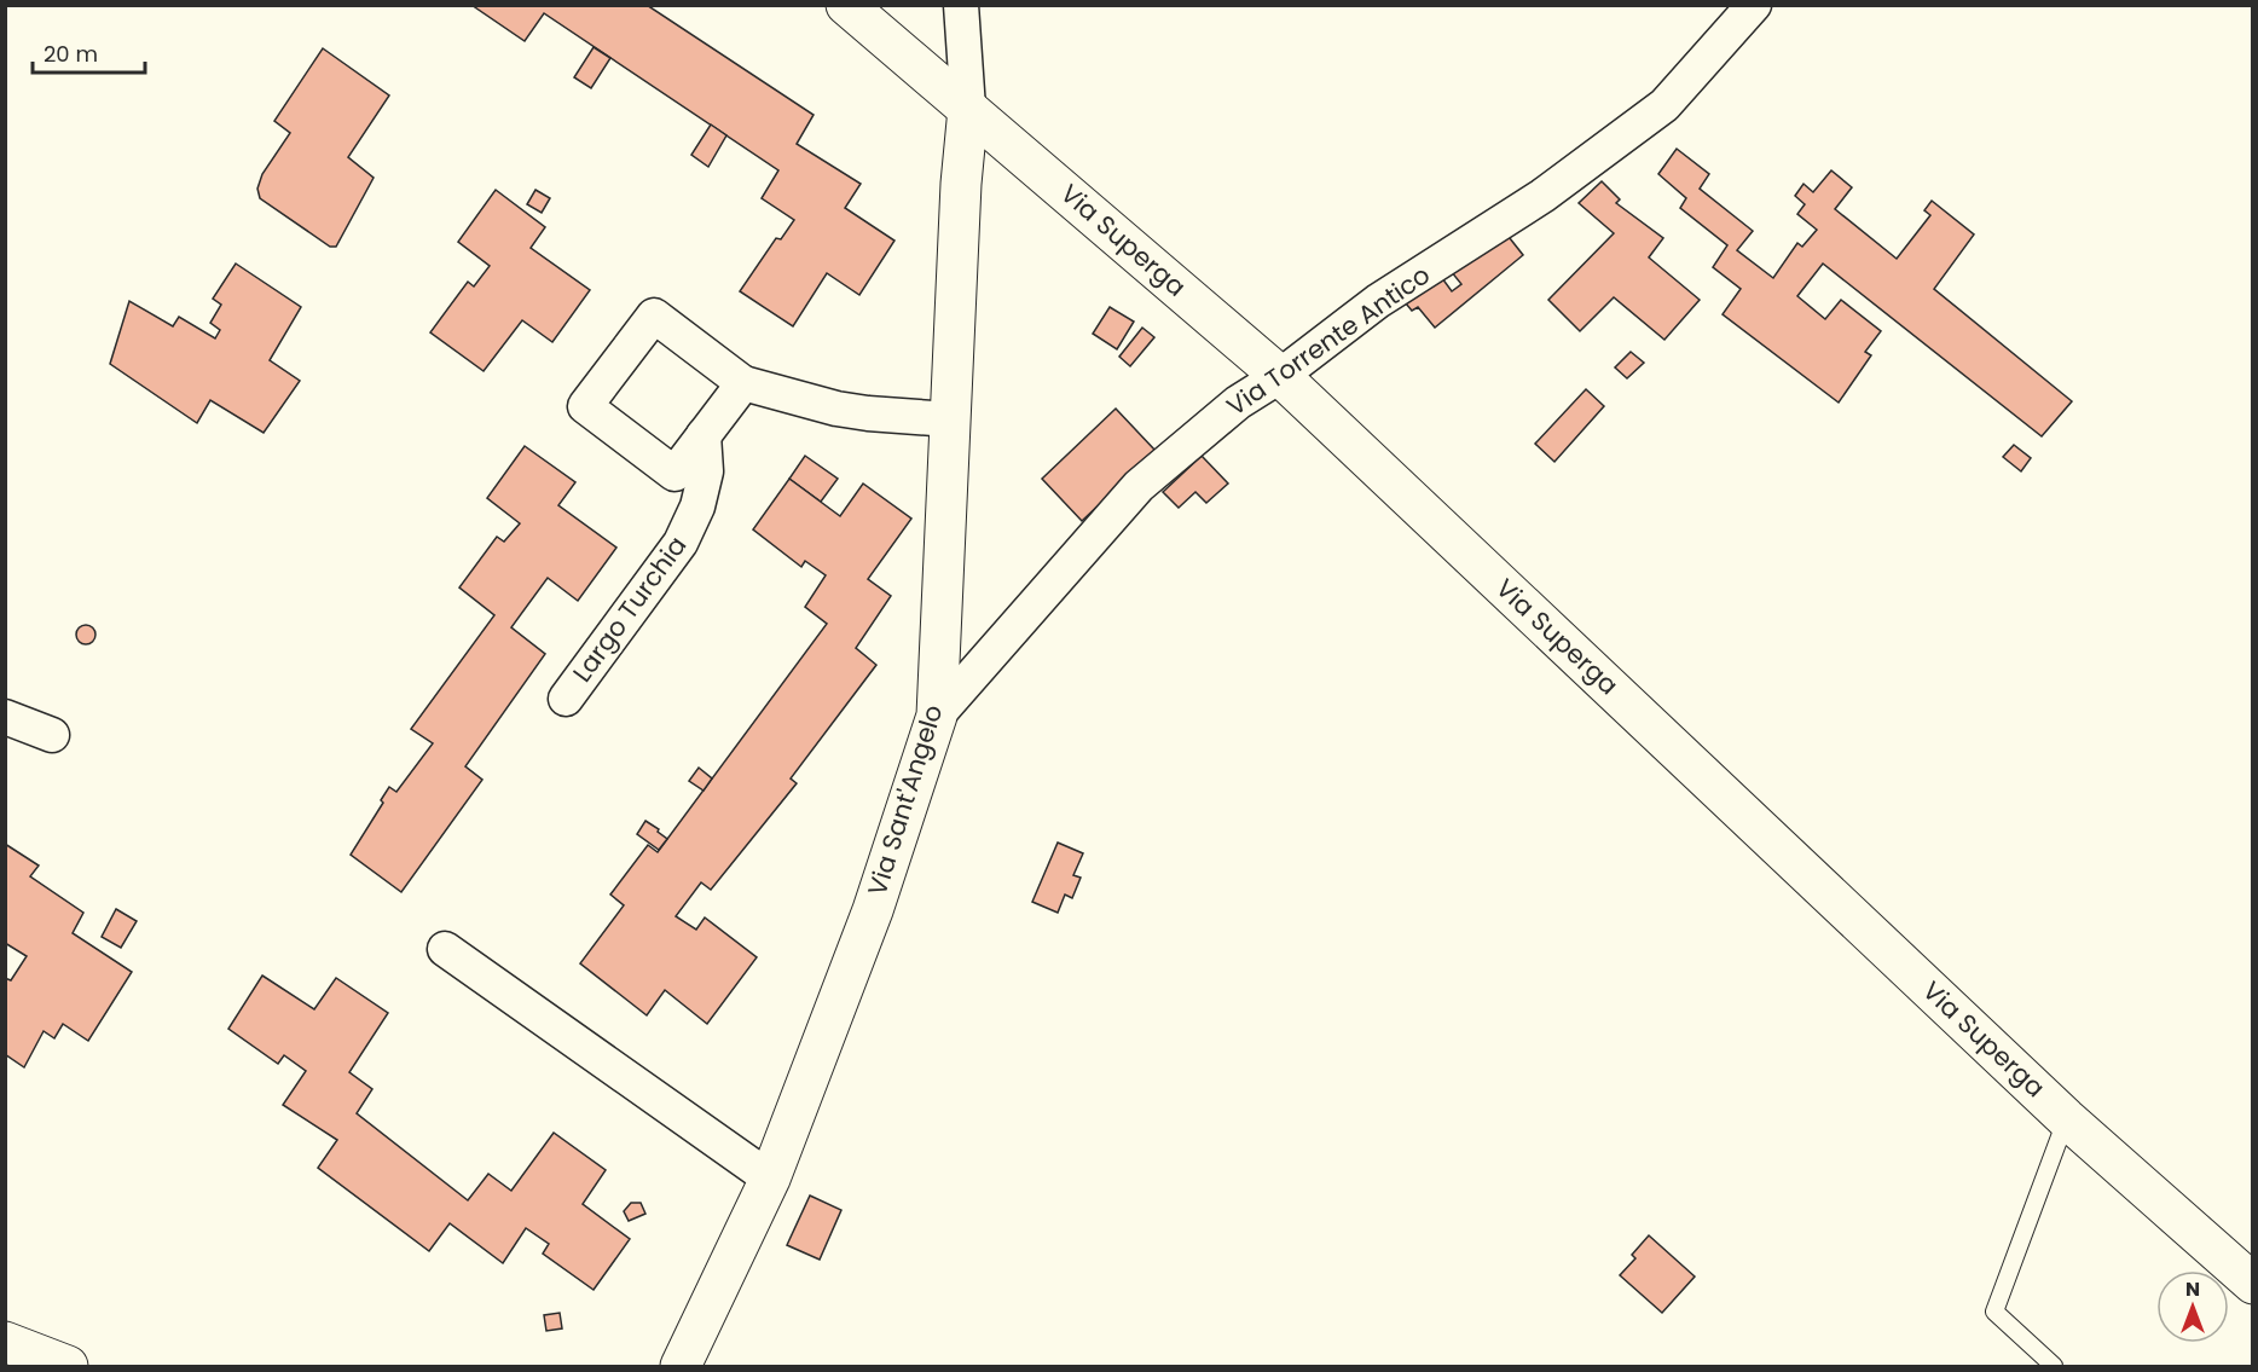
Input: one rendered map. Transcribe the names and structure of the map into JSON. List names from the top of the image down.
{
  "streets": {
    "main road": ["Via Superga", "Via Sant'Angelo"],
    "street": ["Via Torrente Antico", "Largo Turchia"]
  },
  "crossings": [
    ["Via Superga", "Via Torrente Antico"],
    ["Via Superga", "Via Sant'Angelo"],
    ["Via Torrente Antico", "Via Sant'Angelo"]
  ],
  "scale_bar": "20 m",
  "north": "top"
}
